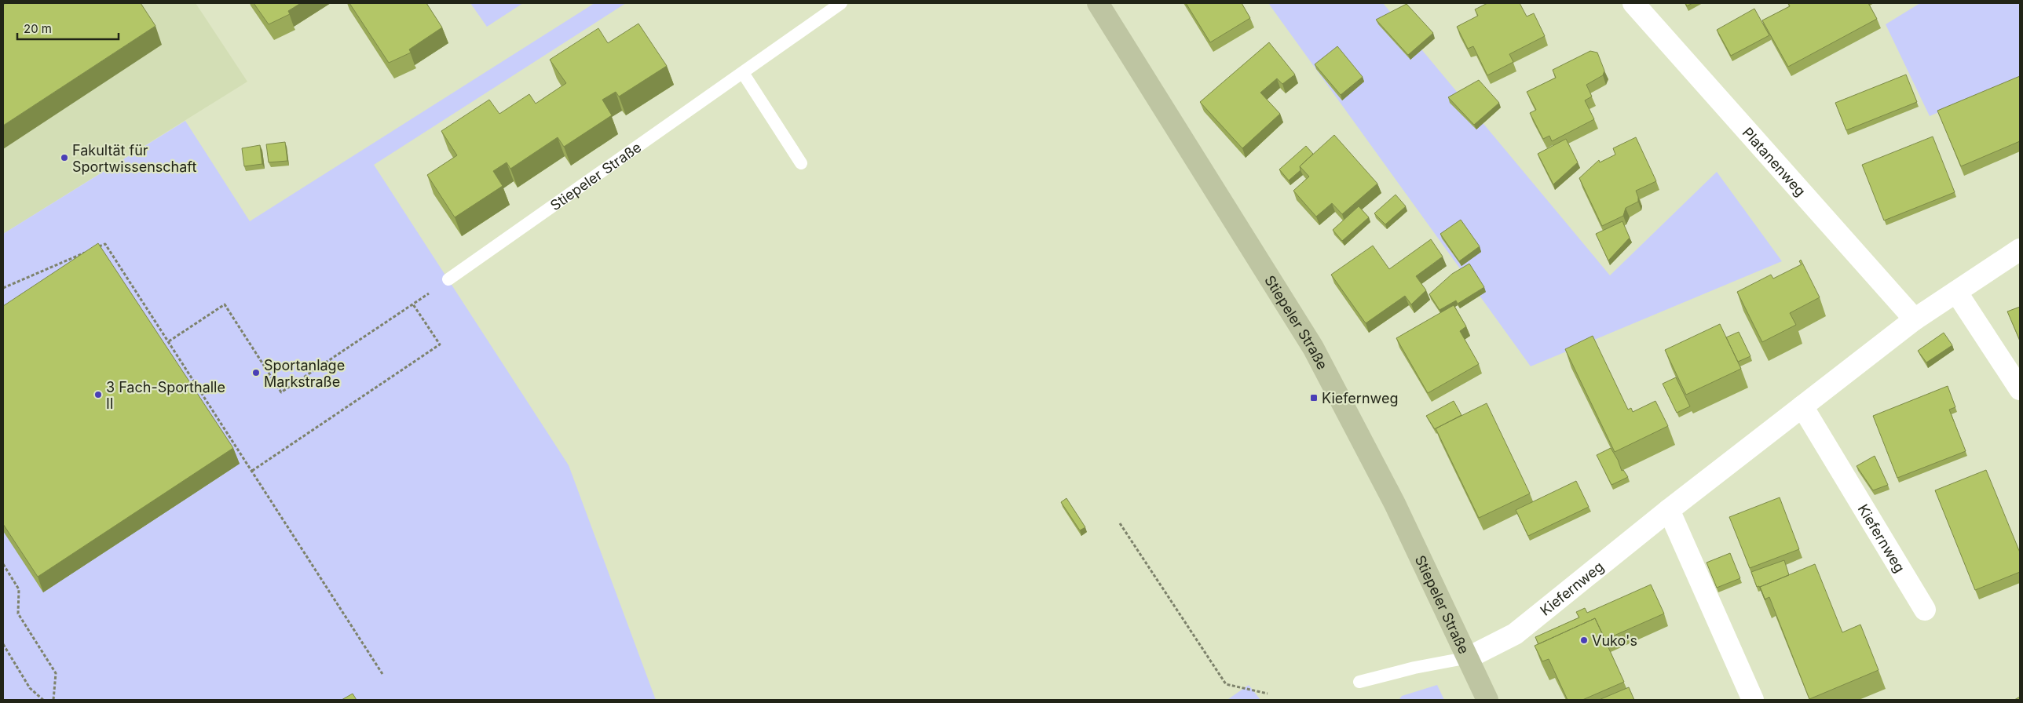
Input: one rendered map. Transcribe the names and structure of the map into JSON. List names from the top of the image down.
{
  "streets": {
    "street": ["Platanenweg", "Stiepeler Straße", "Kiefernweg"]
  },
  "crossings": [
    ["Platanenweg", "Kiefernweg"],
    ["Stiepeler Straße", "Kiefernweg"]
  ],
  "places": {
    "other": [
      "Fakultät für Sportwissenschaft",
      "Sportanlage Markstraße",
      "3 Fach-Sporthalle II",
      "Vuko's"
    ],
    "transit": ["Kiefernweg"]
  },
  "scale_bar": "20 m"
}
